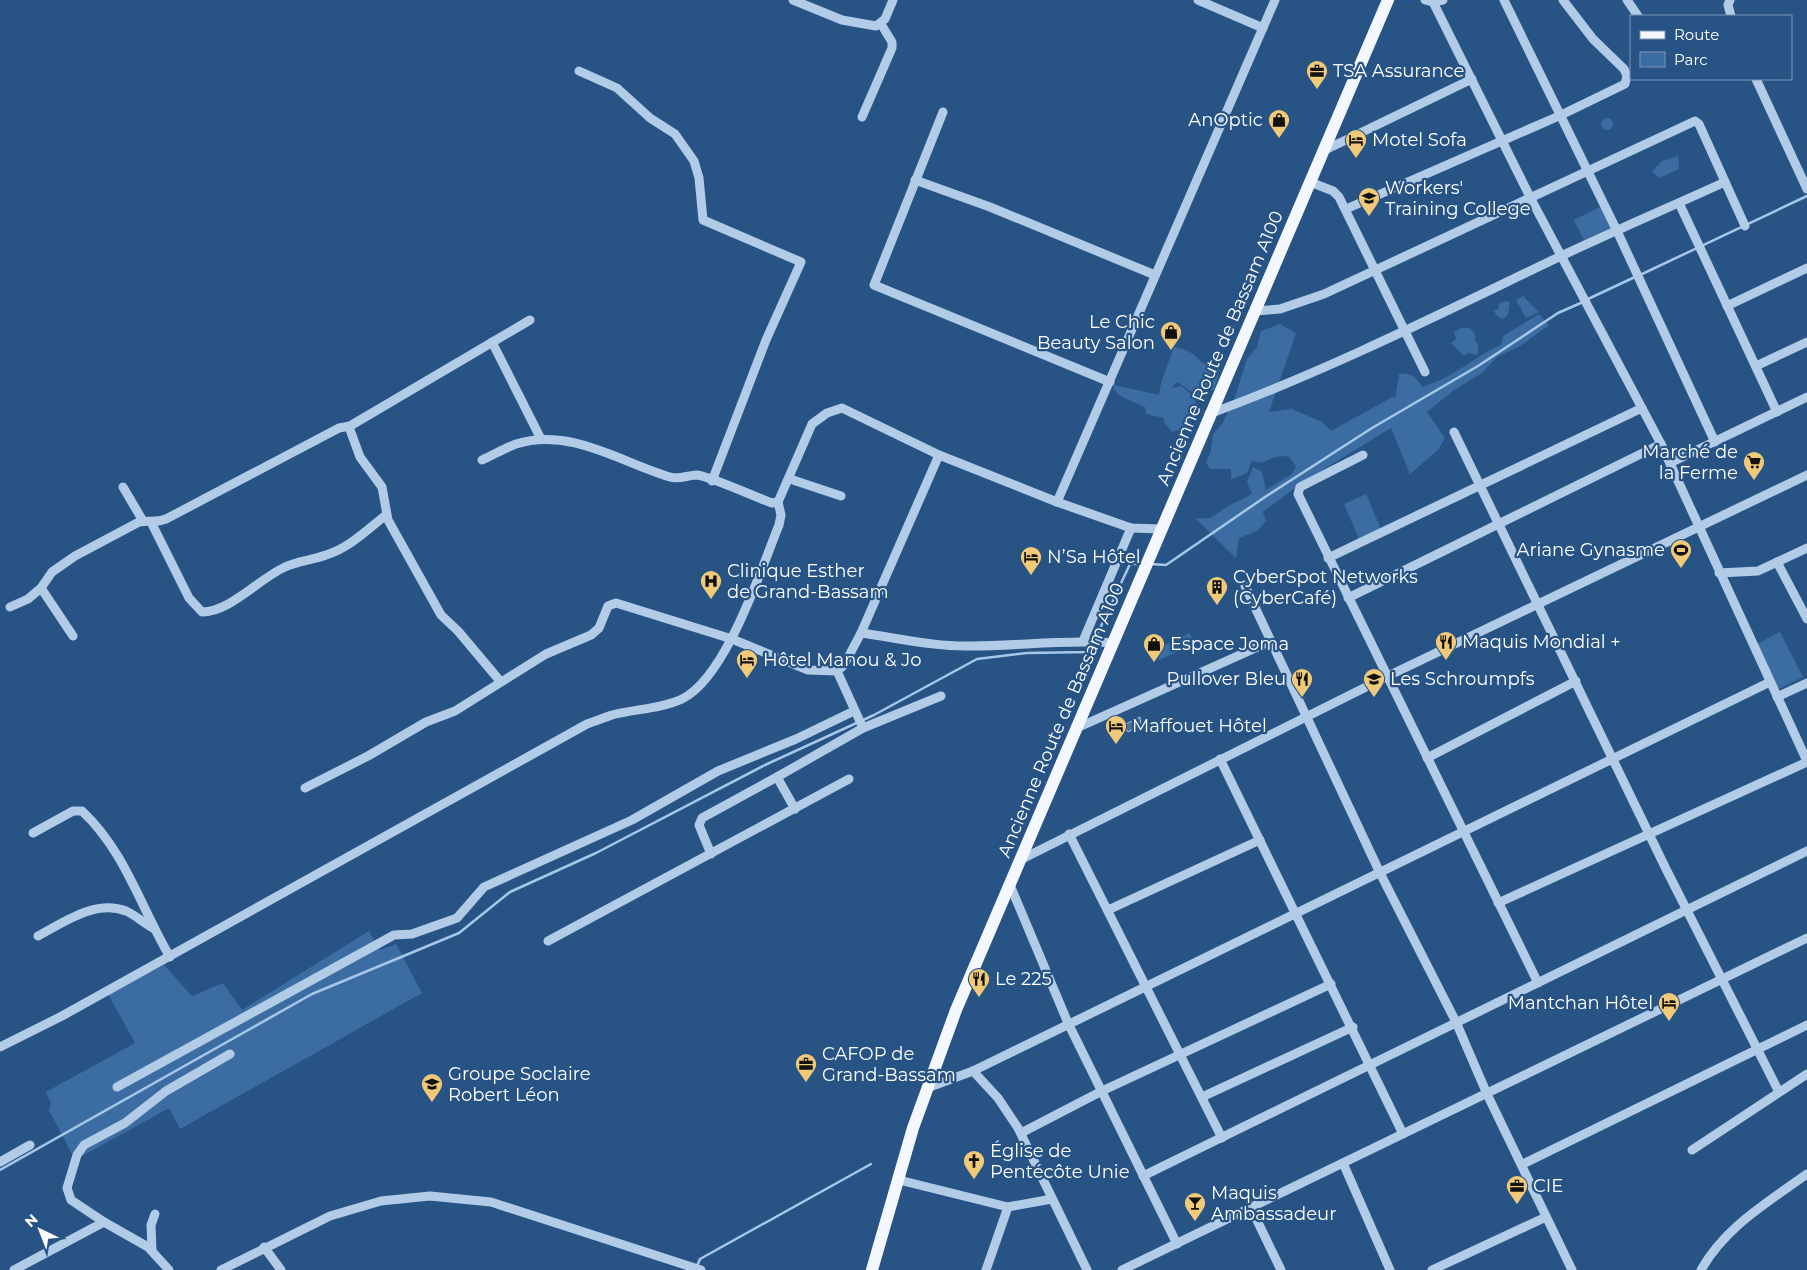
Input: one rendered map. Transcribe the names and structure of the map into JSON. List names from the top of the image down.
{
  "streets": {
    "main road": ["Ancienne Route de Bassam A100"]
  },
  "places": {
    "office": ["TSA Assurance", "CAFOP de Grand-Bassam", "CIE"],
    "shop": ["AnOptic", "Le Chic Beauty Salon", "Espace Joma"],
    "hotel": [
      "Motel Sofa",
      "N’Sa Hôtel",
      "Hôtel Manou & Jo",
      "Maffouet Hôtel",
      "Mantchan Hôtel"
    ],
    "school or university": ["Workers' Training College", "Les Schroumpfs", "Groupe Soclaire Robert Léon"],
    "supermarket": ["Marché de la Ferme"],
    "sports": ["Ariane Gynasme"],
    "hospital": ["Clinique Esther de Grand-Bassam"],
    "building": ["CyberSpot Networks (CyberCafé)"],
    "restaurant": ["Maquis Mondial +", "Pullover Bleu", "Le 225"],
    "church": ["Église de Pentécôte Unie"],
    "bar": ["Maquis Ambassadeur"]
  },
  "legend": ["Route", "Parc"],
  "north": "top left"
}
